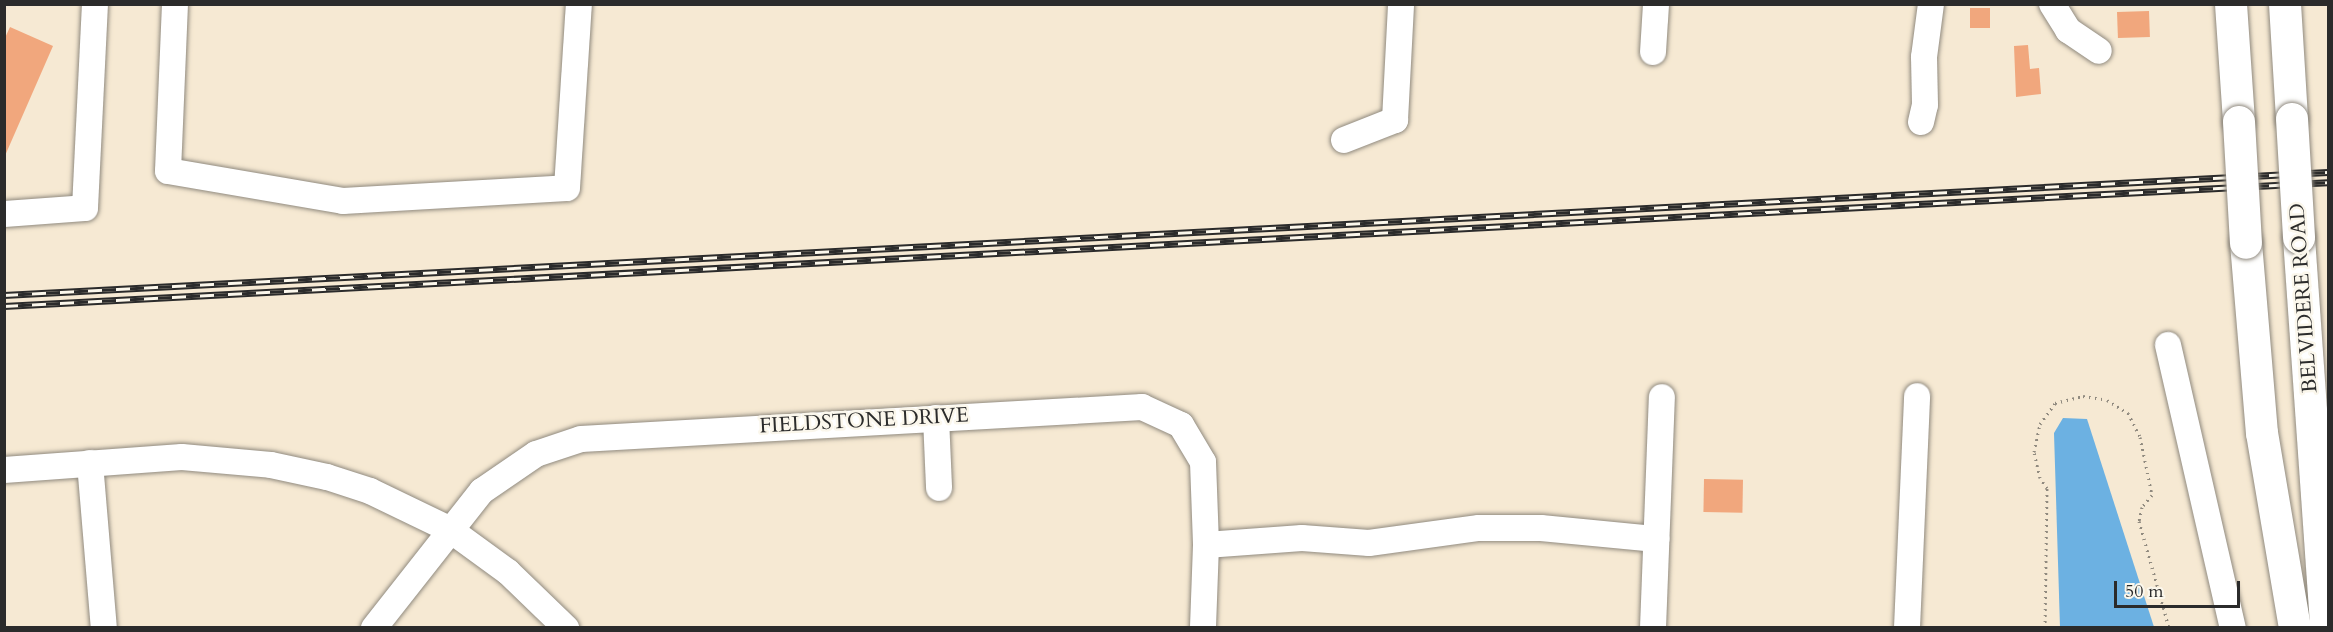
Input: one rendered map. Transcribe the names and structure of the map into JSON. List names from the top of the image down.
{
  "streets": {
    "main road": ["BELVIDERE ROAD"],
    "street": ["FIELDSTONE DRIVE"]
  },
  "scale_bar": "50 m"
}
